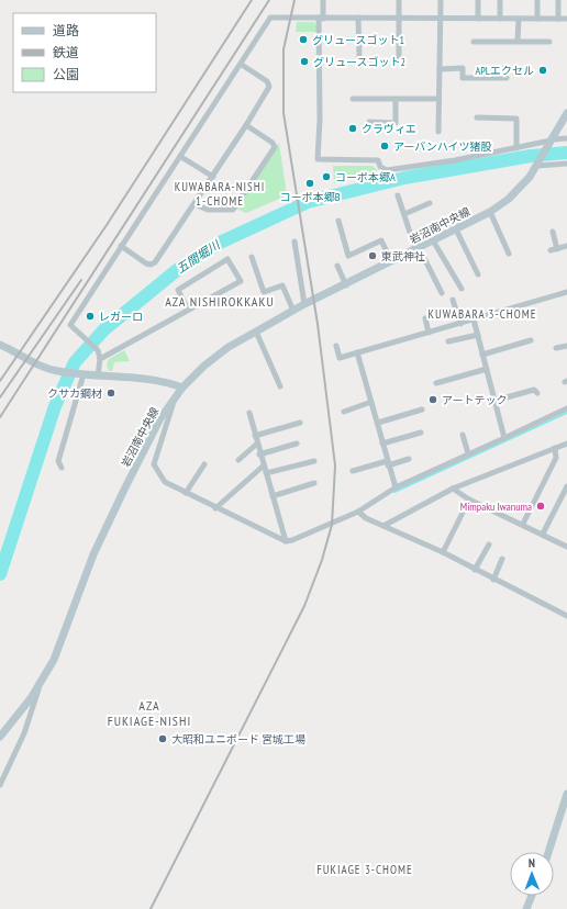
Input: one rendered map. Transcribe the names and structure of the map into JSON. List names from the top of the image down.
{
  "streets": {
    "street": ["岩沼南中央線"]
  },
  "districts": [
    "KUWABARA-NISHI 1-CHOME",
    "AZA NISHIROKKAKU",
    "KUWABARA 3-CHOME",
    "AZA FUKIAGE-NISHI",
    "FUKIAGE 3-CHOME"
  ],
  "water": ["五間堀川"],
  "places": [
    "グリュースゴット1",
    "グリュースゴット2",
    "APLエクセル",
    "クラヴィエ",
    "アーバンハイツ猪股",
    "コーポ本郷A",
    "コーポ本郷B",
    "東武神社",
    "レガーロ",
    "クサカ鋼材",
    "アートテック",
    "Mimpaku Iwanuma",
    "大昭和ユニボード 宮城工場"
  ],
  "legend": ["道路", "鉄道", "公園"],
  "north": "top"
}
